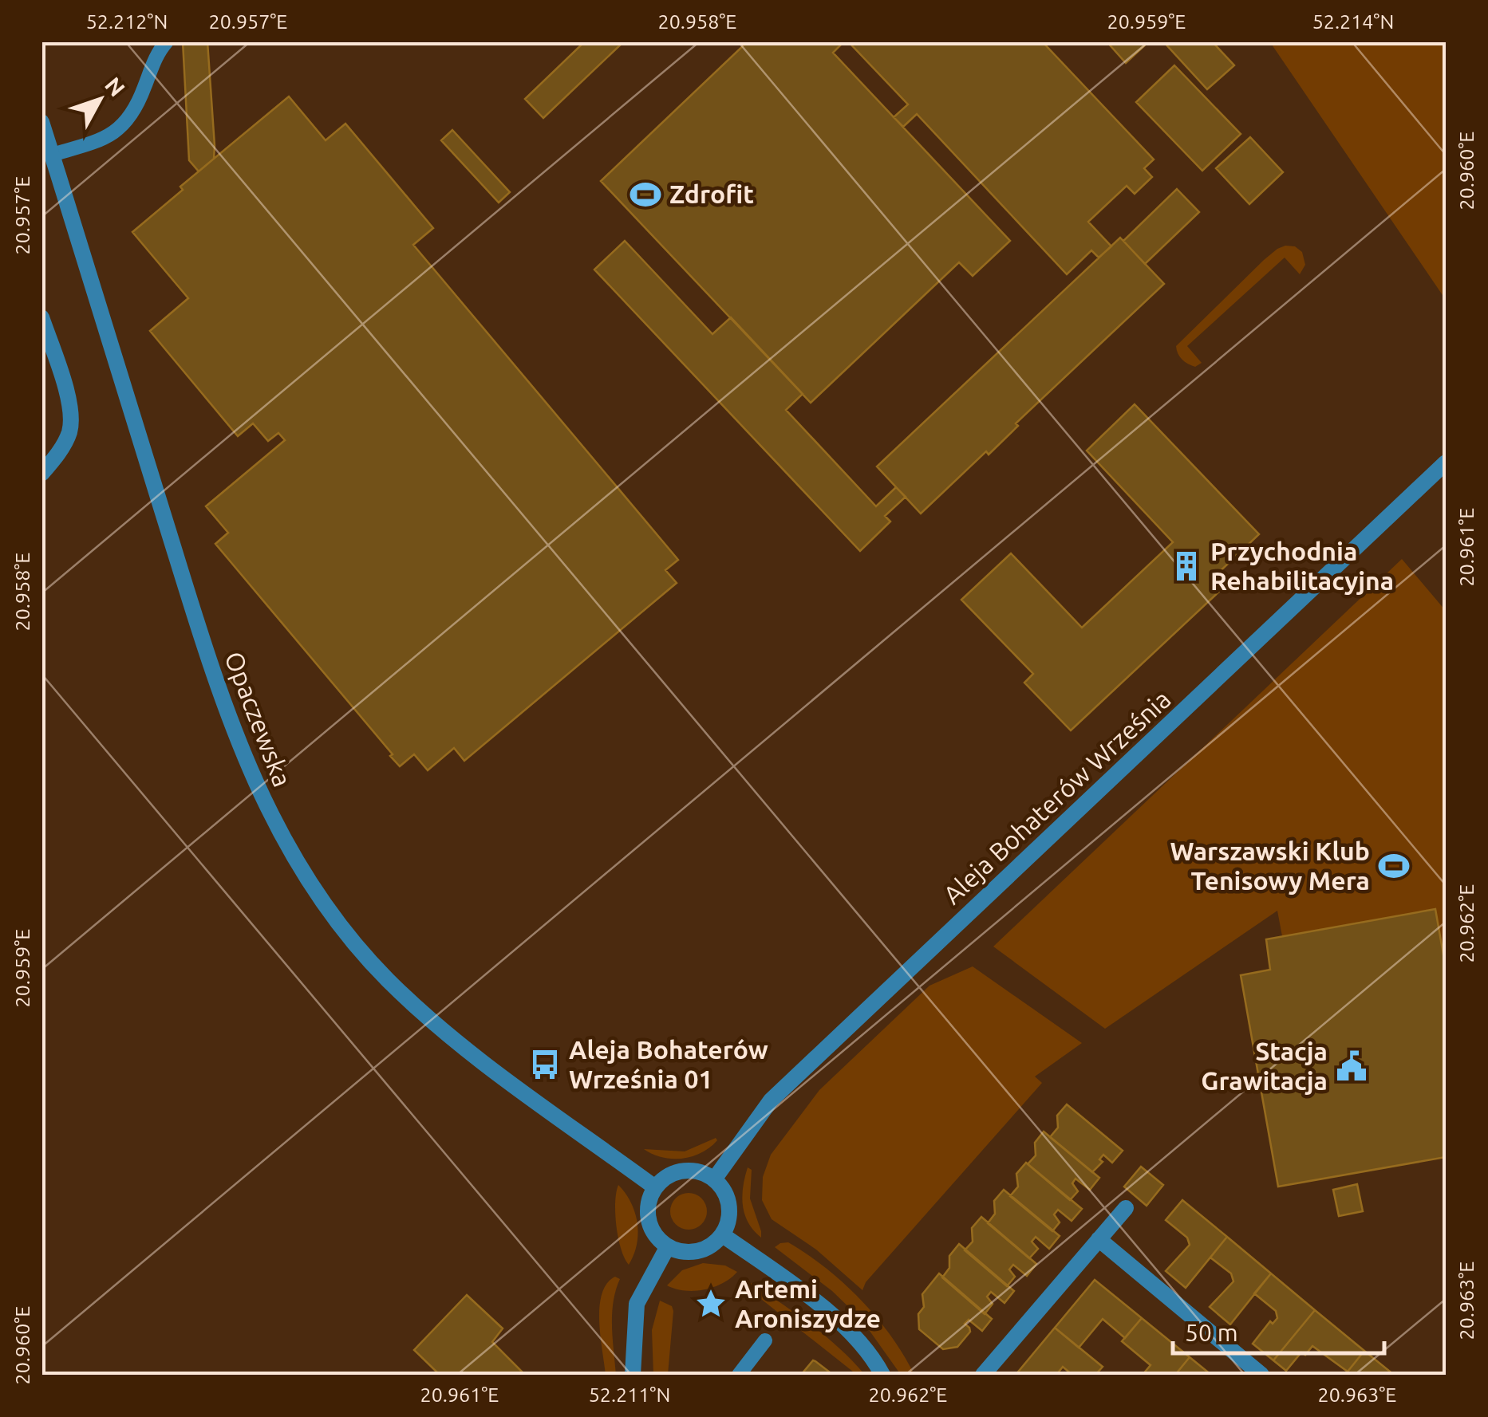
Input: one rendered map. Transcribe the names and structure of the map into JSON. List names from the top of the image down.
{
  "streets": {
    "street": ["Opaczewska", "Aleja Bohaterów Września"]
  },
  "crossings": [
    ["Opaczewska", "Aleja Bohaterów Września"]
  ],
  "places": {
    "sports": ["Zdrofit", "Warszawski Klub Tenisowy Mera"],
    "building": ["Przychodnia Rehabilitacyjna"],
    "bus stop": ["Aleja Bohaterów Września 01"],
    "public building": ["Stacja Grawitacja"],
    "place": ["Artemi Aroniszydze"]
  },
  "scale_bar": "50 m",
  "north": "top right",
  "coordinates": [
    "52.212°N",
    "20.957°E",
    "20.958°E",
    "20.959°E",
    "52.214°N",
    "20.960°E",
    "20.961°E",
    "20.962°E",
    "20.963°E",
    "52.211°N"
  ]
}
